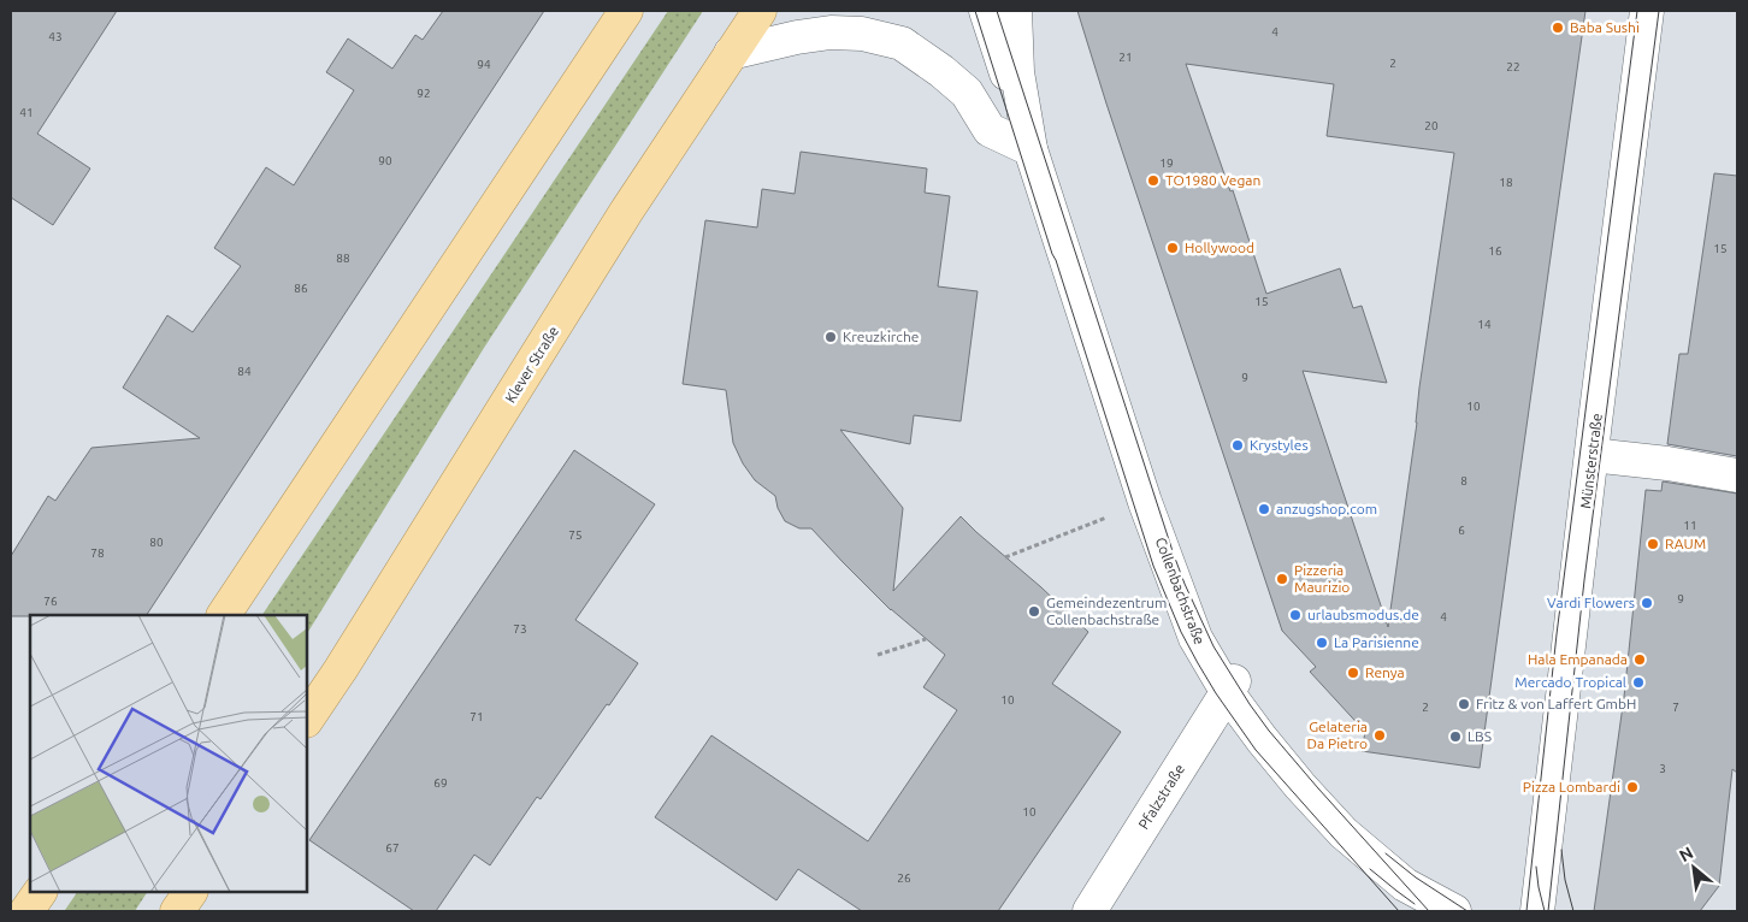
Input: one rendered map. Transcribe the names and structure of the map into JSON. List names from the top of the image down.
{
  "streets": {
    "main road": ["Klever Straße"],
    "street": ["Münsterstraße", "Collenbachstraße", "Pfalzstraße"]
  },
  "crossings": [
    ["Collenbachstraße", "Pfalzstraße"]
  ],
  "places": [
    "Baba Sushi",
    "TO1980 Vegan",
    "Hollywood",
    "Kreuzkirche",
    "Krystyles",
    "anzugshop.com",
    "RAUM",
    "Pizzeria Maurizio",
    "Vardi Flowers",
    "Gemeindezentrum Collenbachstraße",
    "urlaubsmodus.de",
    "La Parisienne",
    "Hala Empanada",
    "Renya",
    "Mercado Tropical",
    "Fritz & von Laffert GmbH",
    "Gelateria Da Pietro",
    "LBS",
    "Pizza Lombardi"
  ],
  "house_numbers": [
    "4",
    "43",
    "21",
    "2",
    "94",
    "22",
    "92",
    "41",
    "20",
    "90",
    "19",
    "18",
    "15",
    "16",
    "88",
    "86",
    "15",
    "14",
    "84",
    "9",
    "10",
    "8",
    "11",
    "6",
    "75",
    "80",
    "78",
    "9",
    "76",
    "4",
    "73",
    "10",
    "2",
    "7",
    "71",
    "3",
    "69",
    "10",
    "67",
    "26"
  ],
  "north": "top left"
}
